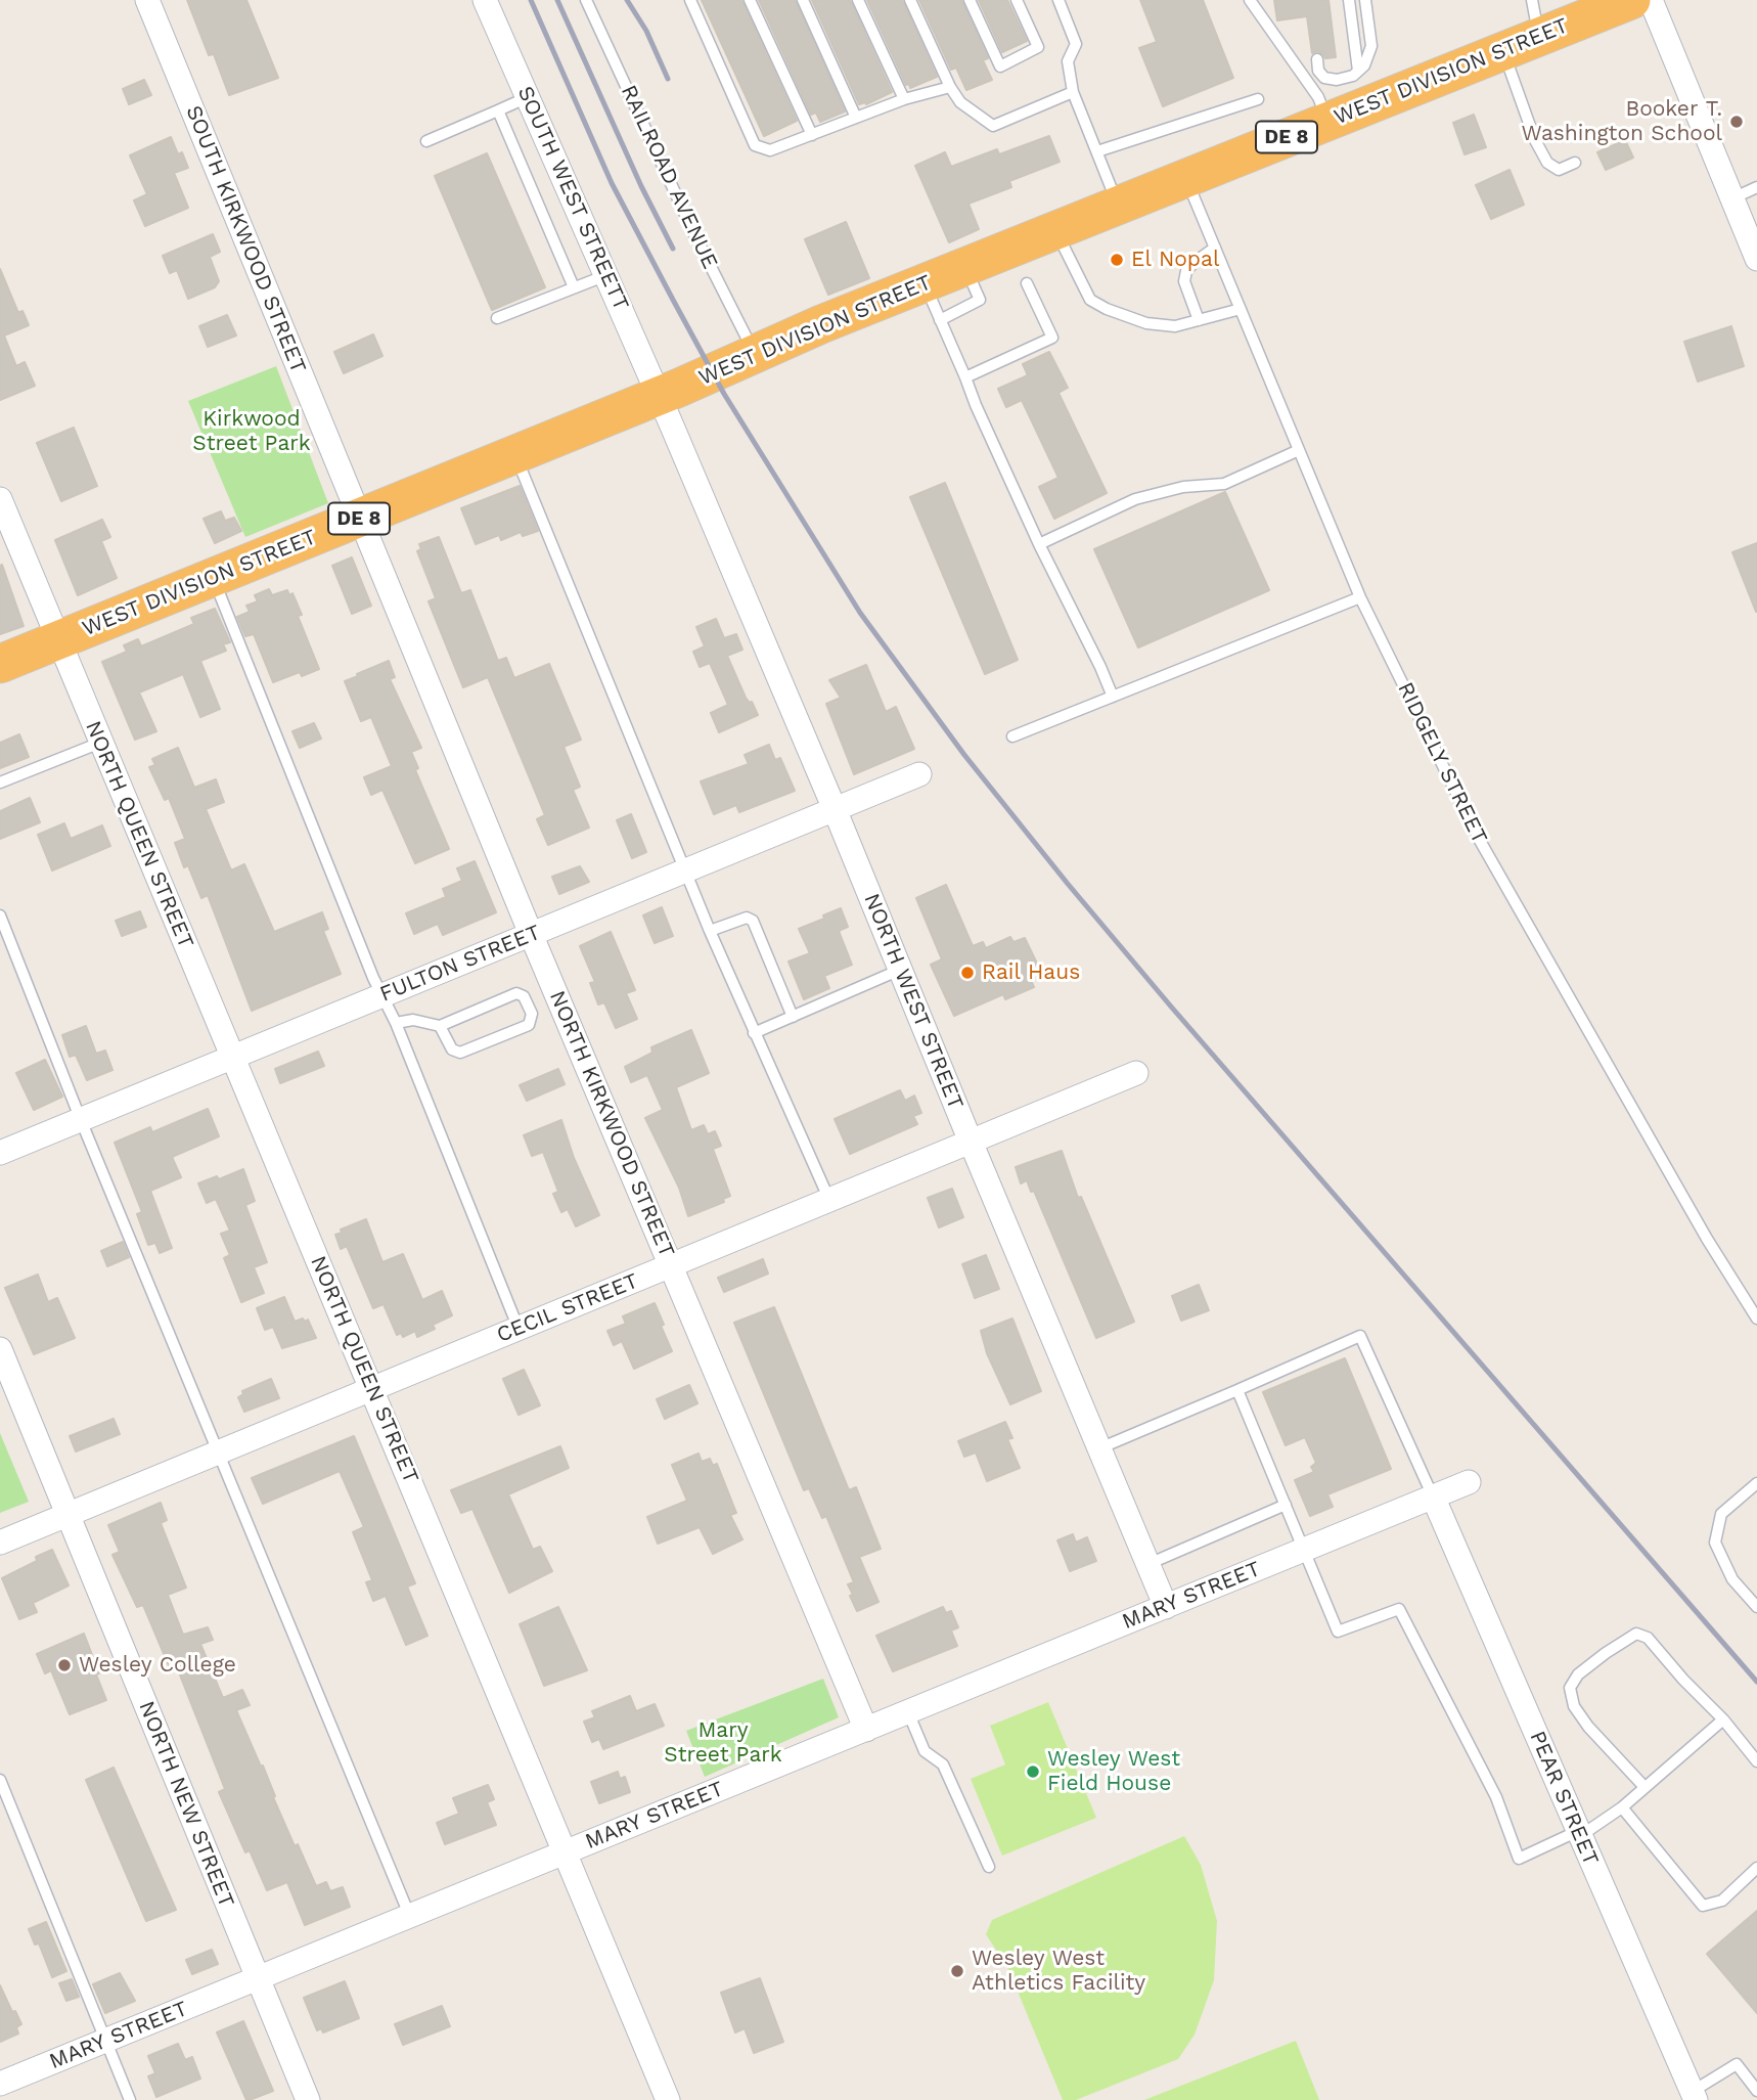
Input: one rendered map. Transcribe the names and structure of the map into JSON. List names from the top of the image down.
{
  "streets": {
    "highway": ["WEST DIVISION STREET", "DE 8"],
    "street": [
      "SOUTH WEST STREETT",
      "SOUTH KIRKWOOD STREET",
      "NORTH QUEEN STREET",
      "FULTON STREET",
      "NORTH WEST STREET",
      "NORTH KIRKWOOD STREET",
      "CECIL STREET",
      "MARY STREET",
      "PEAR STREET",
      "NORTH NEW STREET"
    ],
    "lane": ["RAILROAD AVENUE", "RIDGELY STREET"]
  },
  "crossings": [
    ["WEST DIVISION STREET", "RAILROAD AVENUE"],
    ["WEST DIVISION STREET", "SOUTH WEST STREETT"],
    ["WEST DIVISION STREET", "SOUTH KIRKWOOD STREET"],
    ["WEST DIVISION STREET", "RIDGELY STREET"],
    ["WEST DIVISION STREET", "NORTH QUEEN STREET"],
    ["WEST DIVISION STREET", "NORTH WEST STREET"],
    ["WEST DIVISION STREET", "NORTH KIRKWOOD STREET"],
    ["SOUTH WEST STREETT", "NORTH WEST STREET"],
    ["SOUTH KIRKWOOD STREET", "NORTH KIRKWOOD STREET"],
    ["NORTH QUEEN STREET", "FULTON STREET"],
    ["NORTH QUEEN STREET", "CECIL STREET"],
    ["NORTH QUEEN STREET", "MARY STREET"],
    ["FULTON STREET", "NORTH WEST STREET"],
    ["FULTON STREET", "NORTH KIRKWOOD STREET"],
    ["NORTH WEST STREET", "CECIL STREET"],
    ["NORTH WEST STREET", "MARY STREET"],
    ["NORTH KIRKWOOD STREET", "CECIL STREET"],
    ["NORTH KIRKWOOD STREET", "MARY STREET"],
    ["CECIL STREET", "NORTH NEW STREET"],
    ["MARY STREET", "PEAR STREET"],
    ["MARY STREET", "NORTH NEW STREET"]
  ],
  "parks": ["Kirkwood Street Park", "Mary Street Park"],
  "places": [
    "Booker T. Washington School",
    "El Nopal",
    "Rail Haus",
    "Wesley College",
    "Wesley West Field House",
    "Wesley West Athletics Facility"
  ]
}
